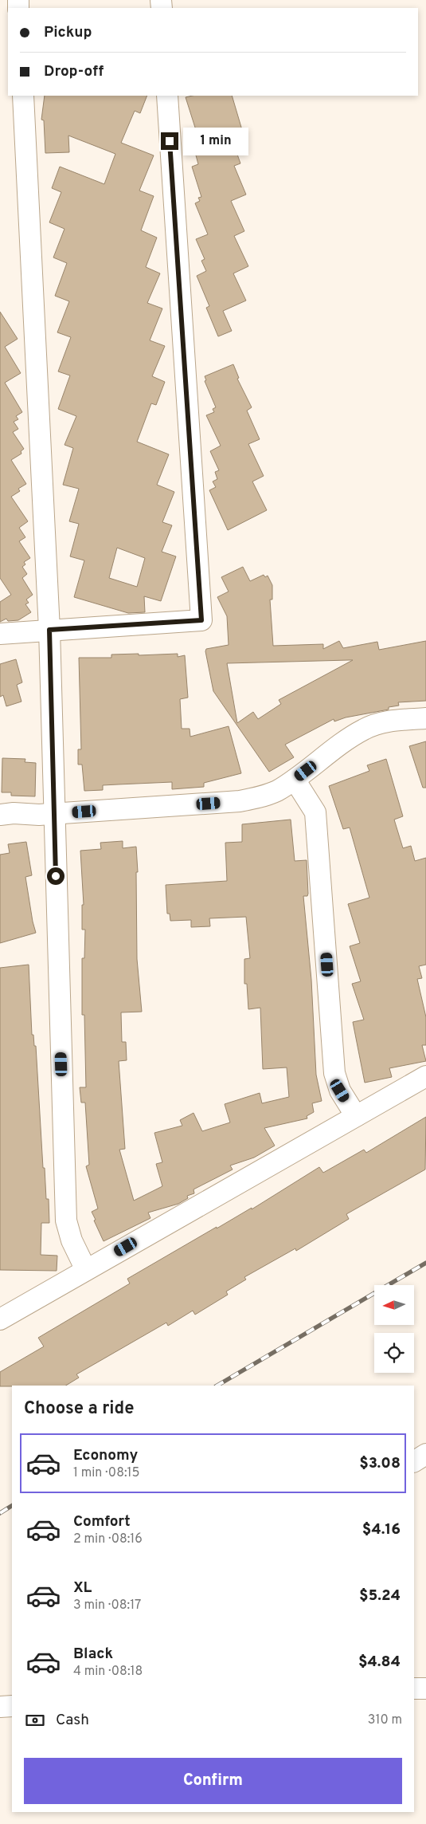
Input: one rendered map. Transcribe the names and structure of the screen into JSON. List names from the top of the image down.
{
  "north": "left",
  "page": {
    "banner": ["Pickup", "Drop-off"],
    "bubble": "1 min",
    "heading": "Choose a ride",
    "list": [
      {
        "name": "Economy",
        "note": "1 min · 08:15",
        "value": "$3.08"
      },
      {
        "name": "Comfort",
        "note": "2 min · 08:16",
        "value": "$4.16"
      },
      {
        "name": "XL",
        "note": "3 min · 08:17",
        "value": "$5.24"
      },
      {
        "name": "Black",
        "note": "4 min · 08:18",
        "value": "$4.84"
      }
    ],
    "pay": ["Cash", "310 m"],
    "buttons": "Confirm"
  }
}
